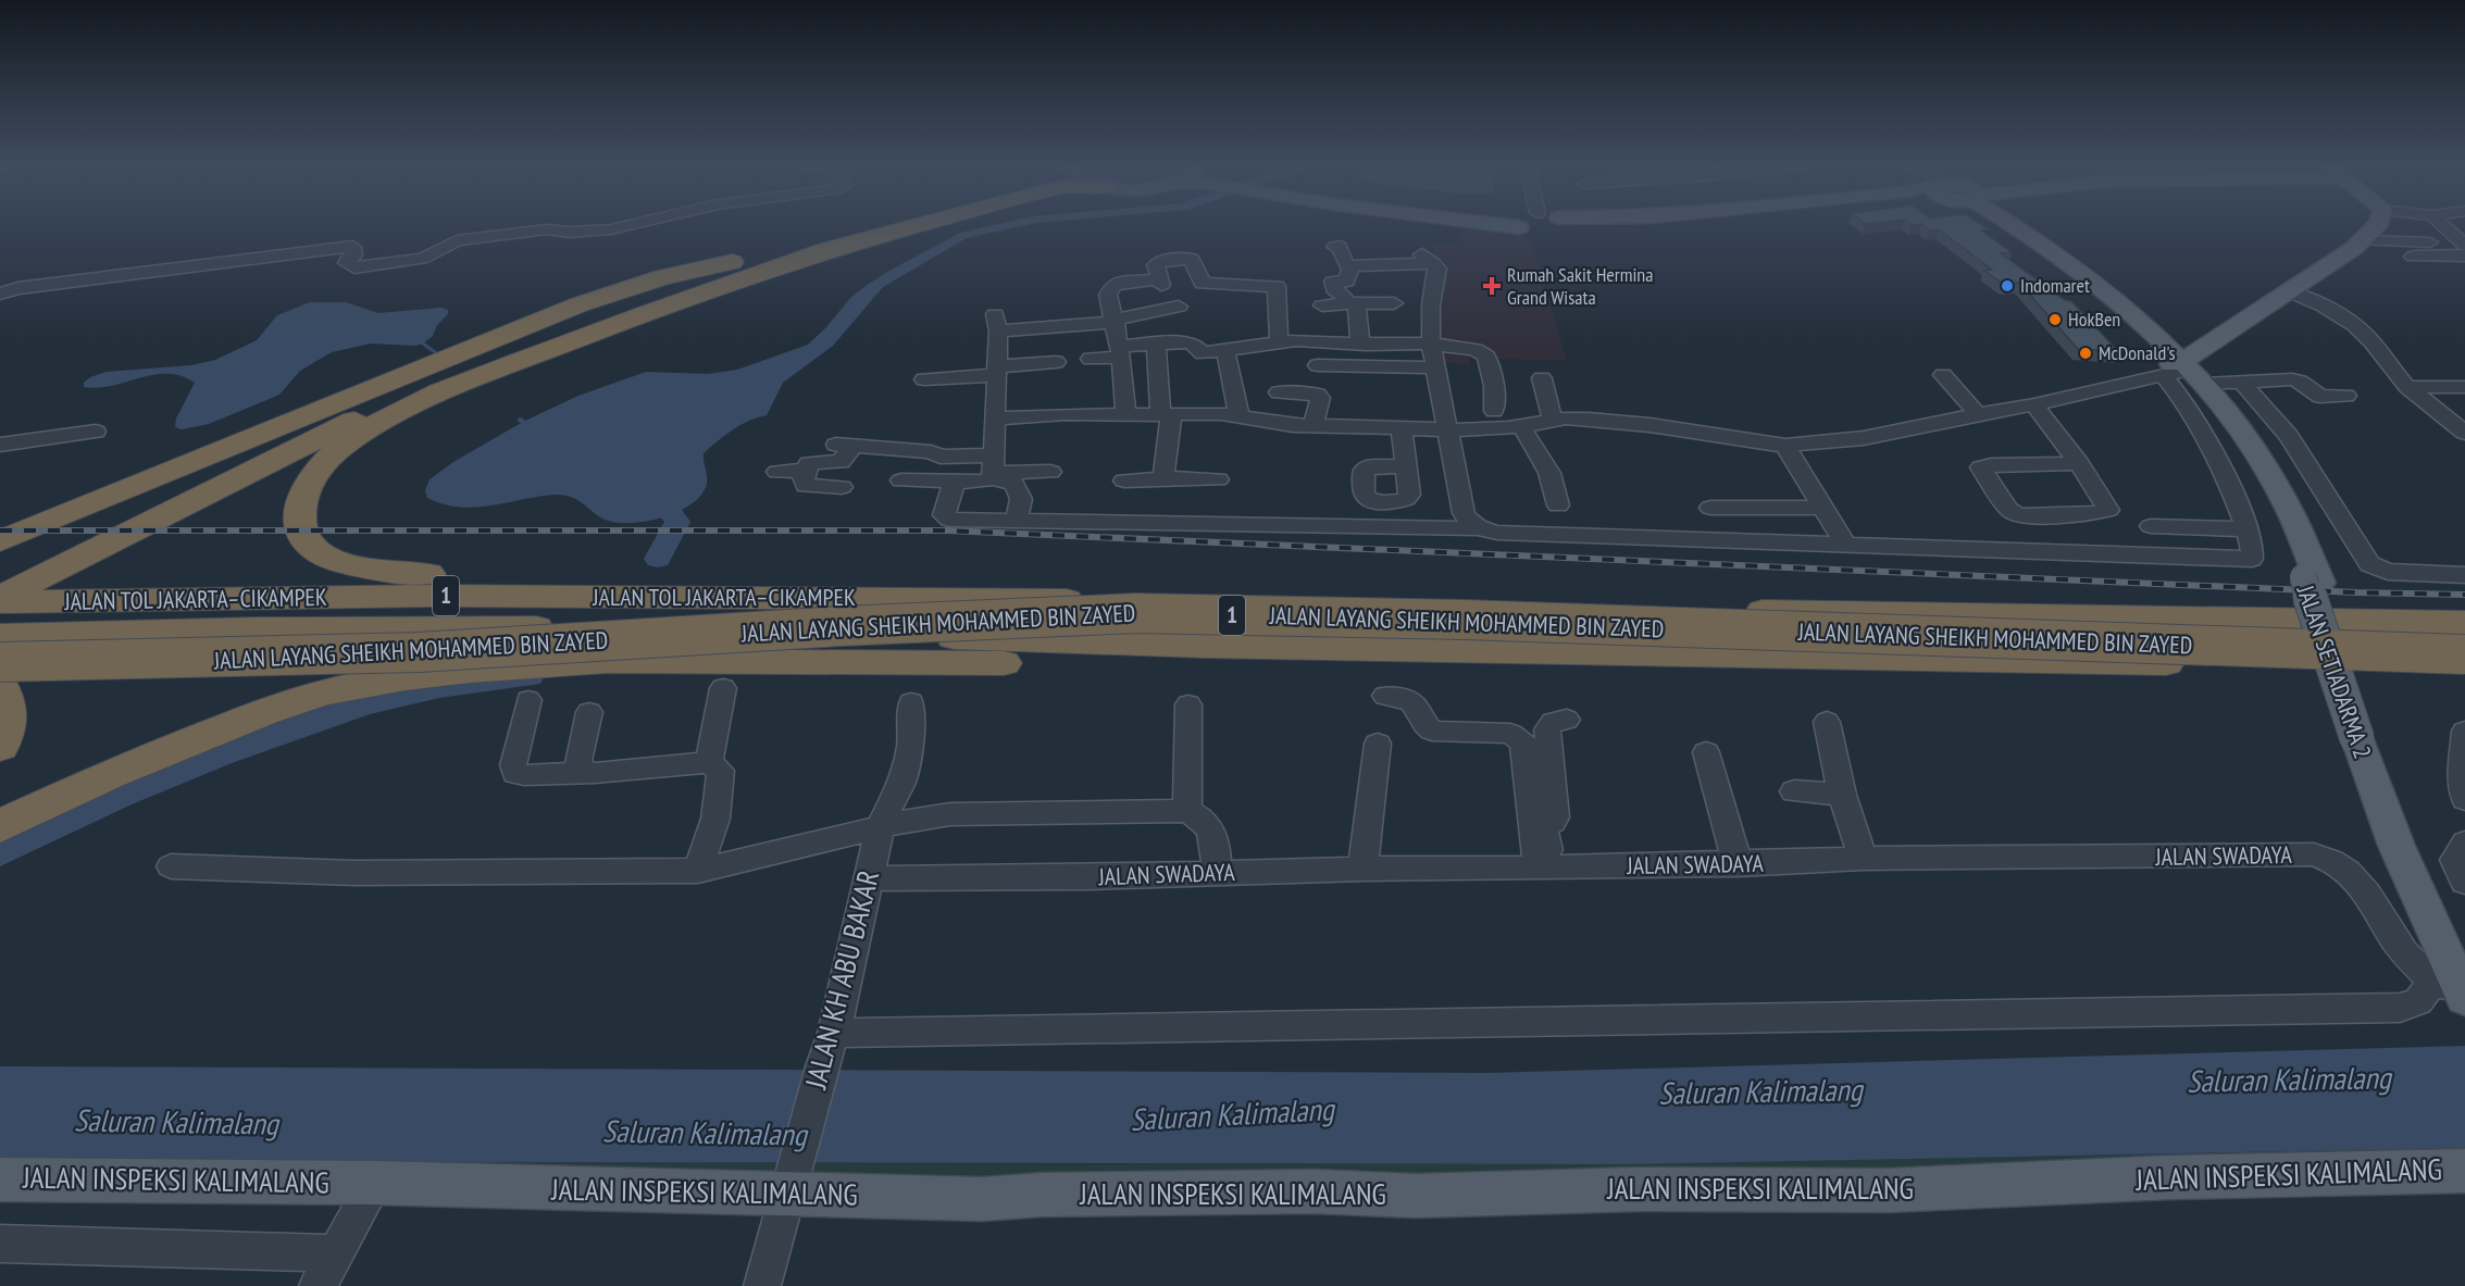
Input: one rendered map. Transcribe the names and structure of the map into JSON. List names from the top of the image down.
{
  "streets": {
    "highway": ["1", "JALAN TOL JAKARTA–CIKAMPEK", "JALAN LAYANG SHEIKH MOHAMMED BIN ZAYED"],
    "main road": ["JALAN SETIADARMA 2", "JALAN INSPEKSI KALIMALANG"],
    "street": ["JALAN SWADAYA", "JALAN KH ABU BAKAR"]
  },
  "crossings": [
    ["JALAN SETIADARMA 2", "JALAN SWADAYA"],
    ["JALAN SWADAYA", "JALAN KH ABU BAKAR"],
    ["JALAN KH ABU BAKAR", "JALAN INSPEKSI KALIMALANG"]
  ],
  "water": ["Saluran Kalimalang"],
  "places": {
    "health": ["Rumah Sakit Hermina Grand Wisata"],
    "other": ["Indomaret", "HokBen", "McDonald's"]
  }
}
